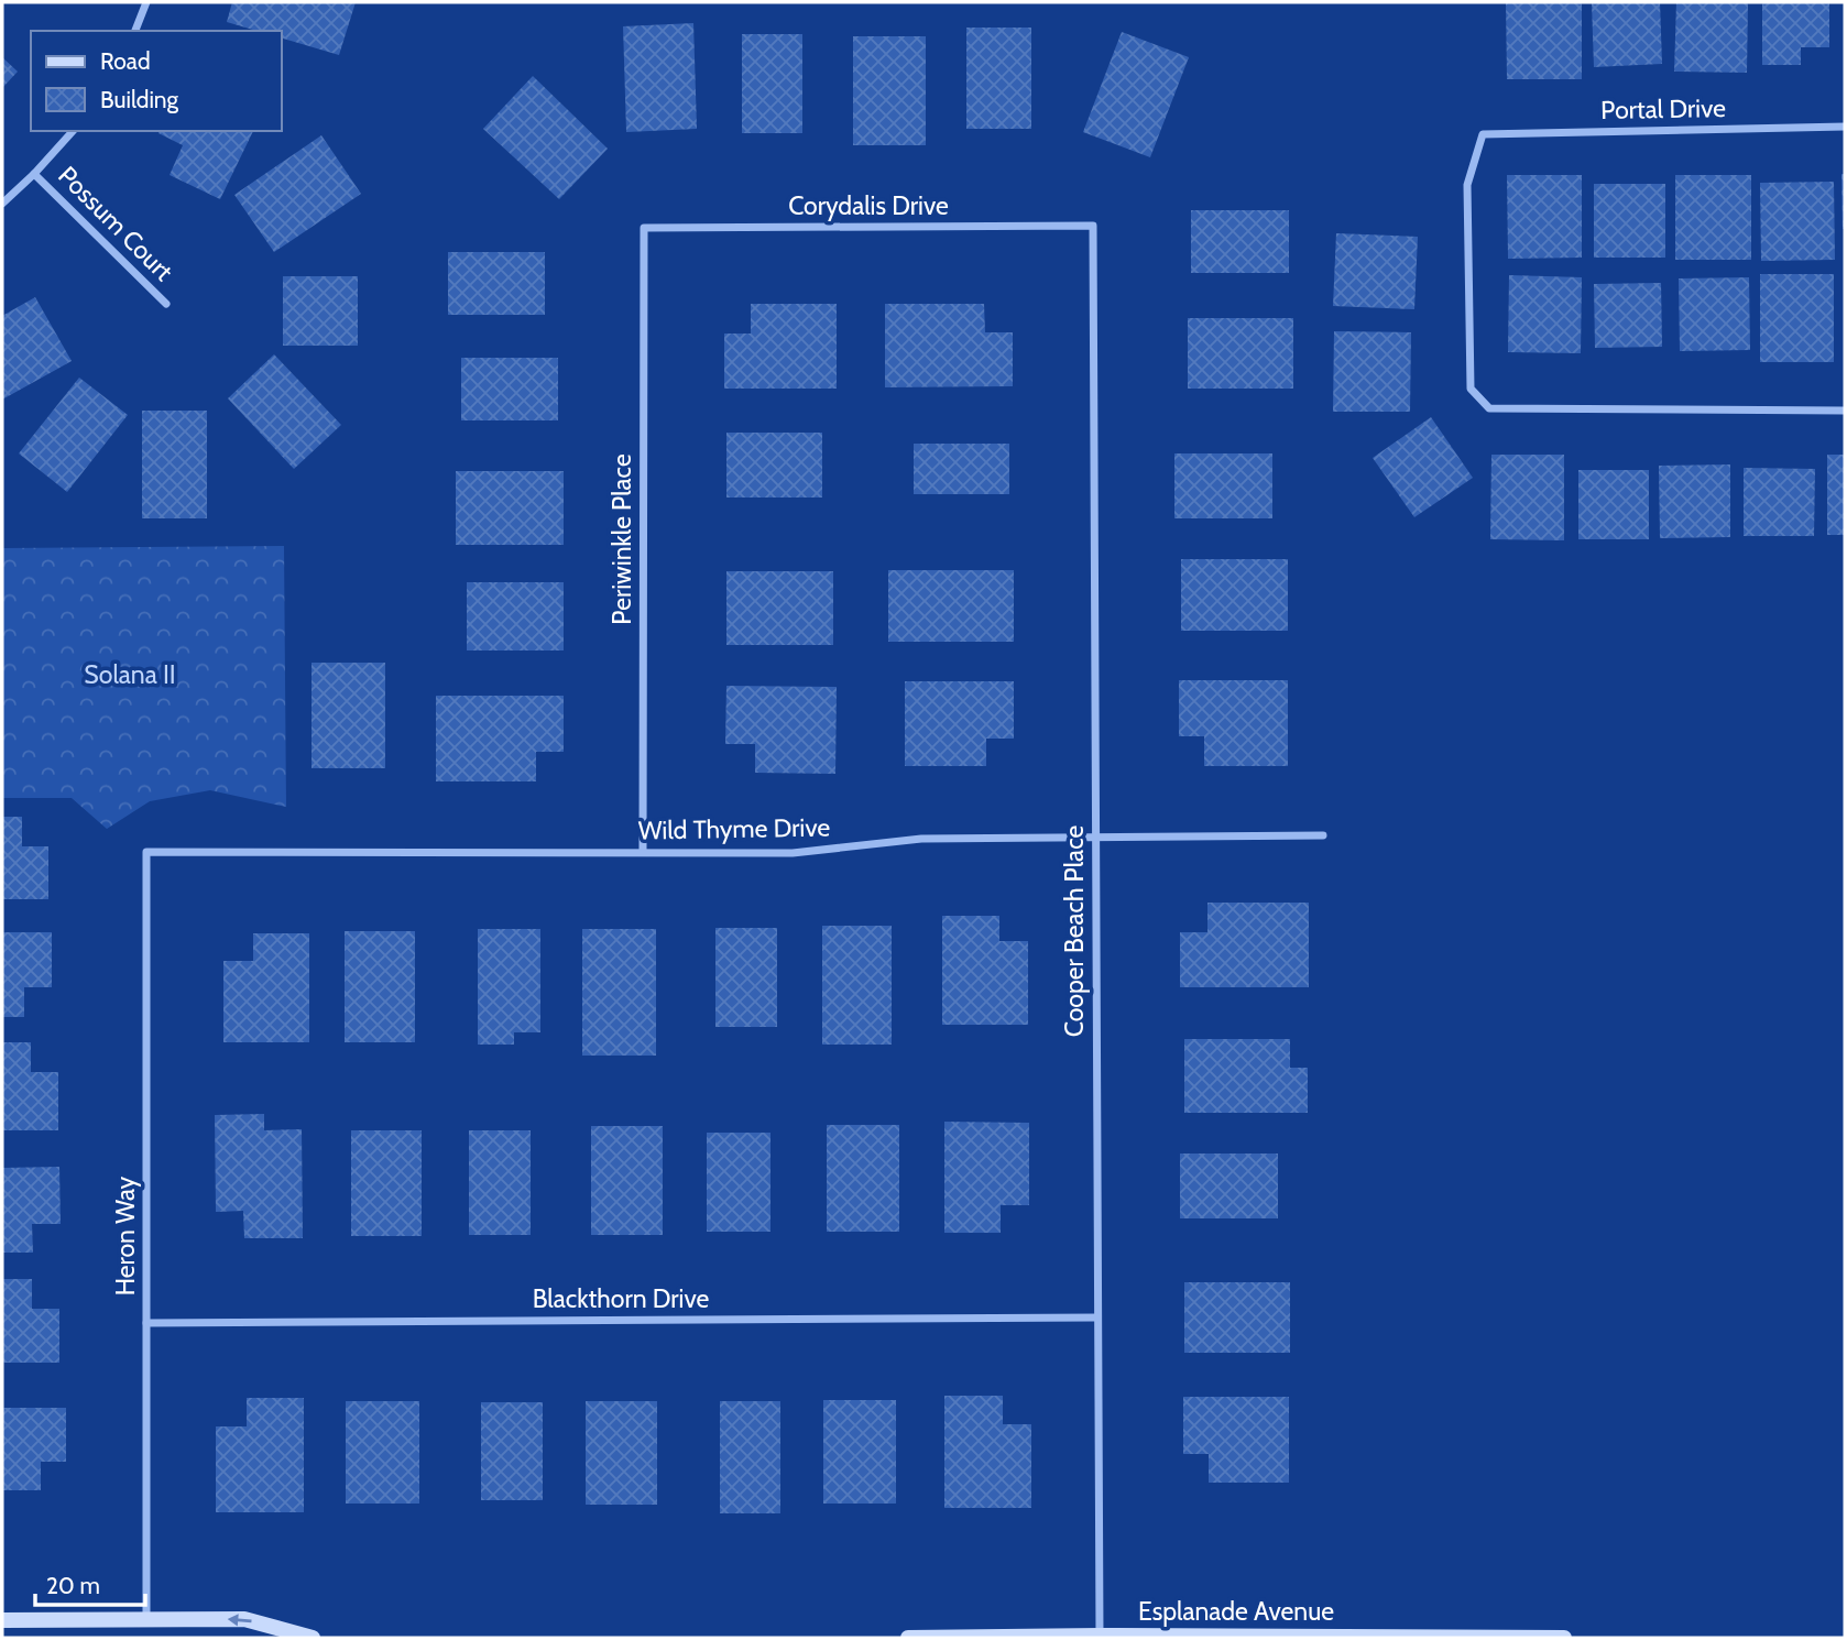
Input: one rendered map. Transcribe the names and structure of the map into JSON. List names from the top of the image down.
{
  "streets": {
    "main road": ["Esplanade Avenue"],
    "street": [
      "Portal Drive",
      "Corydalis Drive",
      "Possum Court",
      "Periwinkle Place",
      "Wild Thyme Drive",
      "Cooper Beach Place",
      "Heron Way",
      "Blackthorn Drive"
    ]
  },
  "crossings": [
    ["Corydalis Drive", "Periwinkle Place"],
    ["Corydalis Drive", "Cooper Beach Place"],
    ["Periwinkle Place", "Wild Thyme Drive"],
    ["Wild Thyme Drive", "Cooper Beach Place"],
    ["Wild Thyme Drive", "Heron Way"],
    ["Cooper Beach Place", "Blackthorn Drive"],
    ["Cooper Beach Place", "Esplanade Avenue"],
    ["Heron Way", "Blackthorn Drive"]
  ],
  "parks": ["Solana II"],
  "legend": ["Road", "Building"],
  "scale_bar": "20 m"
}
